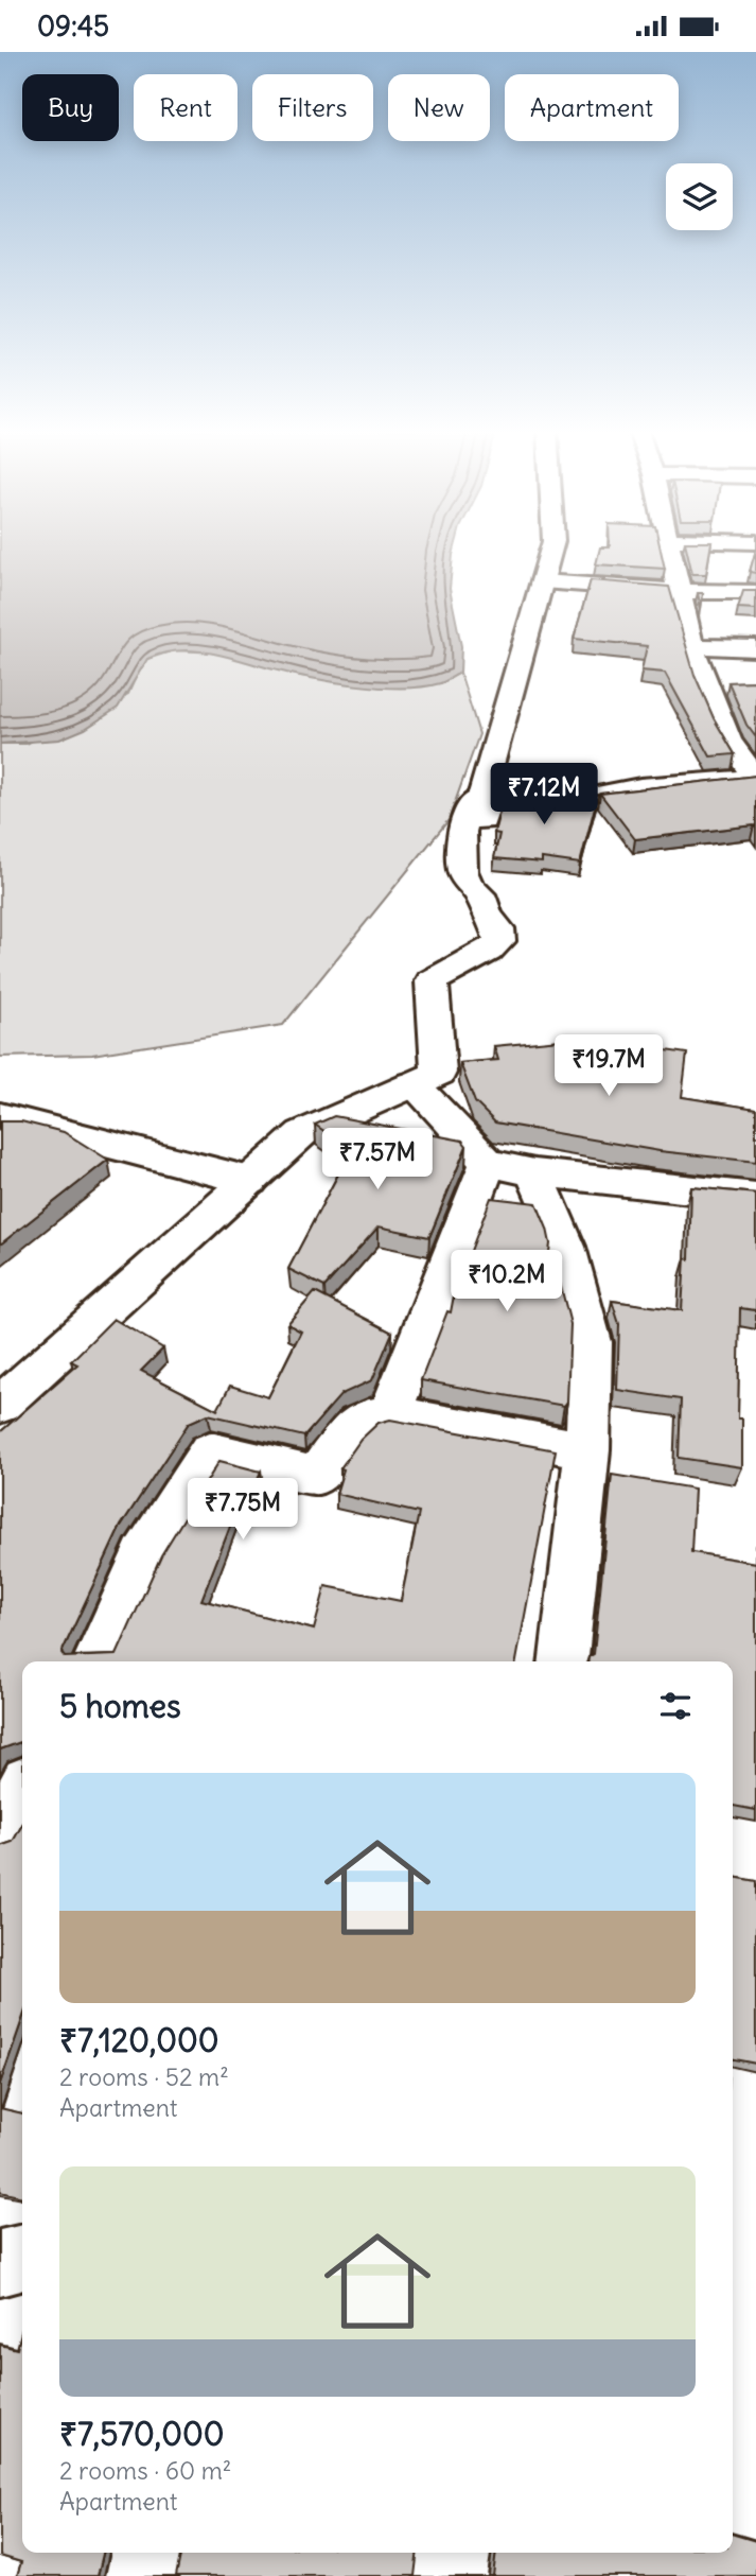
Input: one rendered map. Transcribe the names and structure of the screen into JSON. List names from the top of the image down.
{
  "page": {
    "status": "09:45",
    "chip": [
      "Buy",
      "Rent",
      "Filters",
      "New",
      "Apartment"
    ],
    "price": [
      "₹7.12M",
      "₹19.7M",
      "₹7.57M",
      "₹10.2M",
      "₹7.75M"
    ],
    "heading": "5 homes",
    "list": [
      {
        "name": "₹7,120,000",
        "note": "2 rooms · 52 m² · Apartment"
      },
      {
        "name": "₹7,570,000",
        "note": "2 rooms · 60 m² · Apartment"
      }
    ]
  }
}
